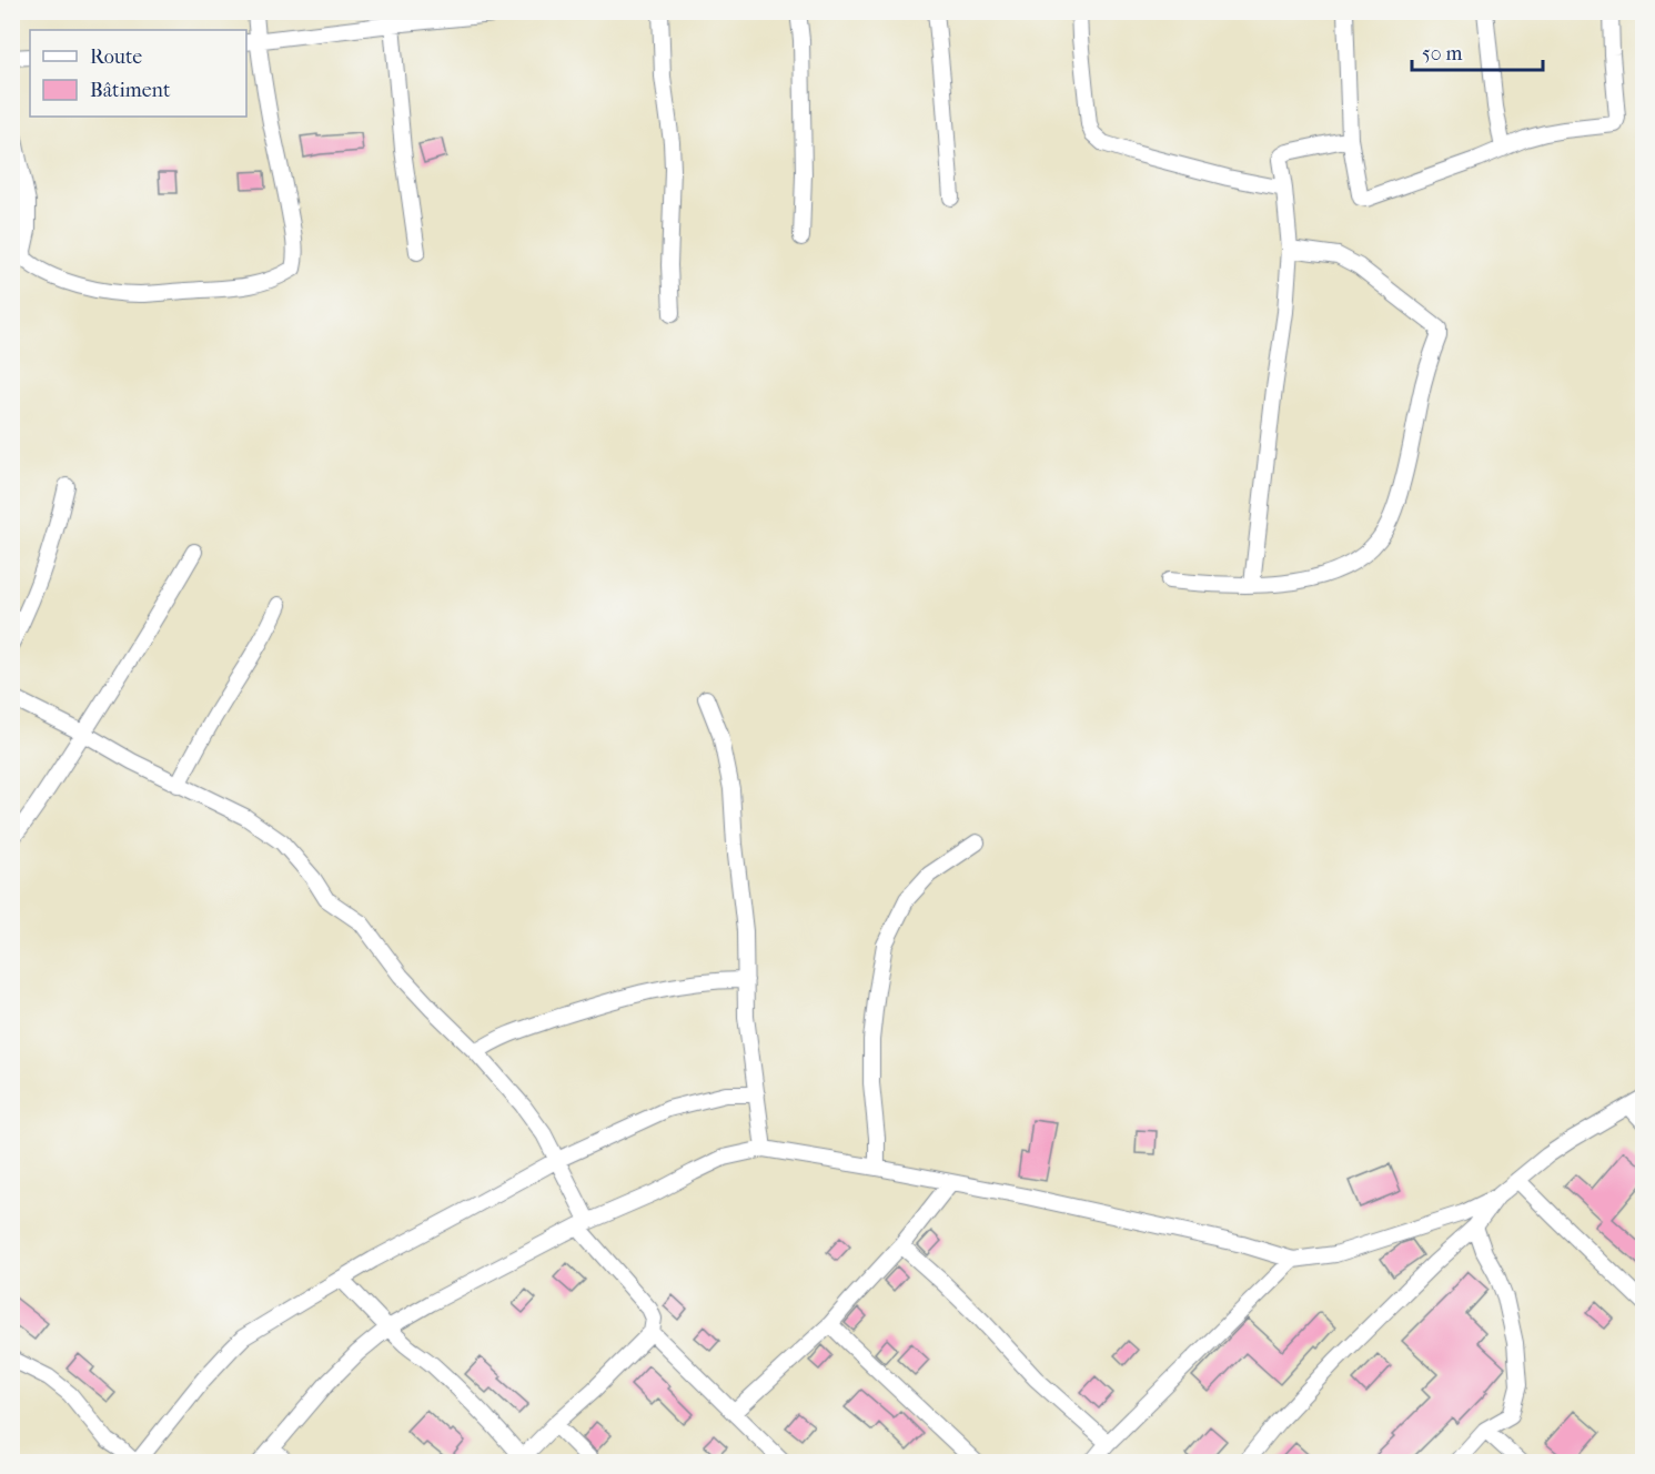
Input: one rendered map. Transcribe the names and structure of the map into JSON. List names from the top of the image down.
{
  "legend": ["Route", "Bâtiment"],
  "scale_bar": "50 m"
}
